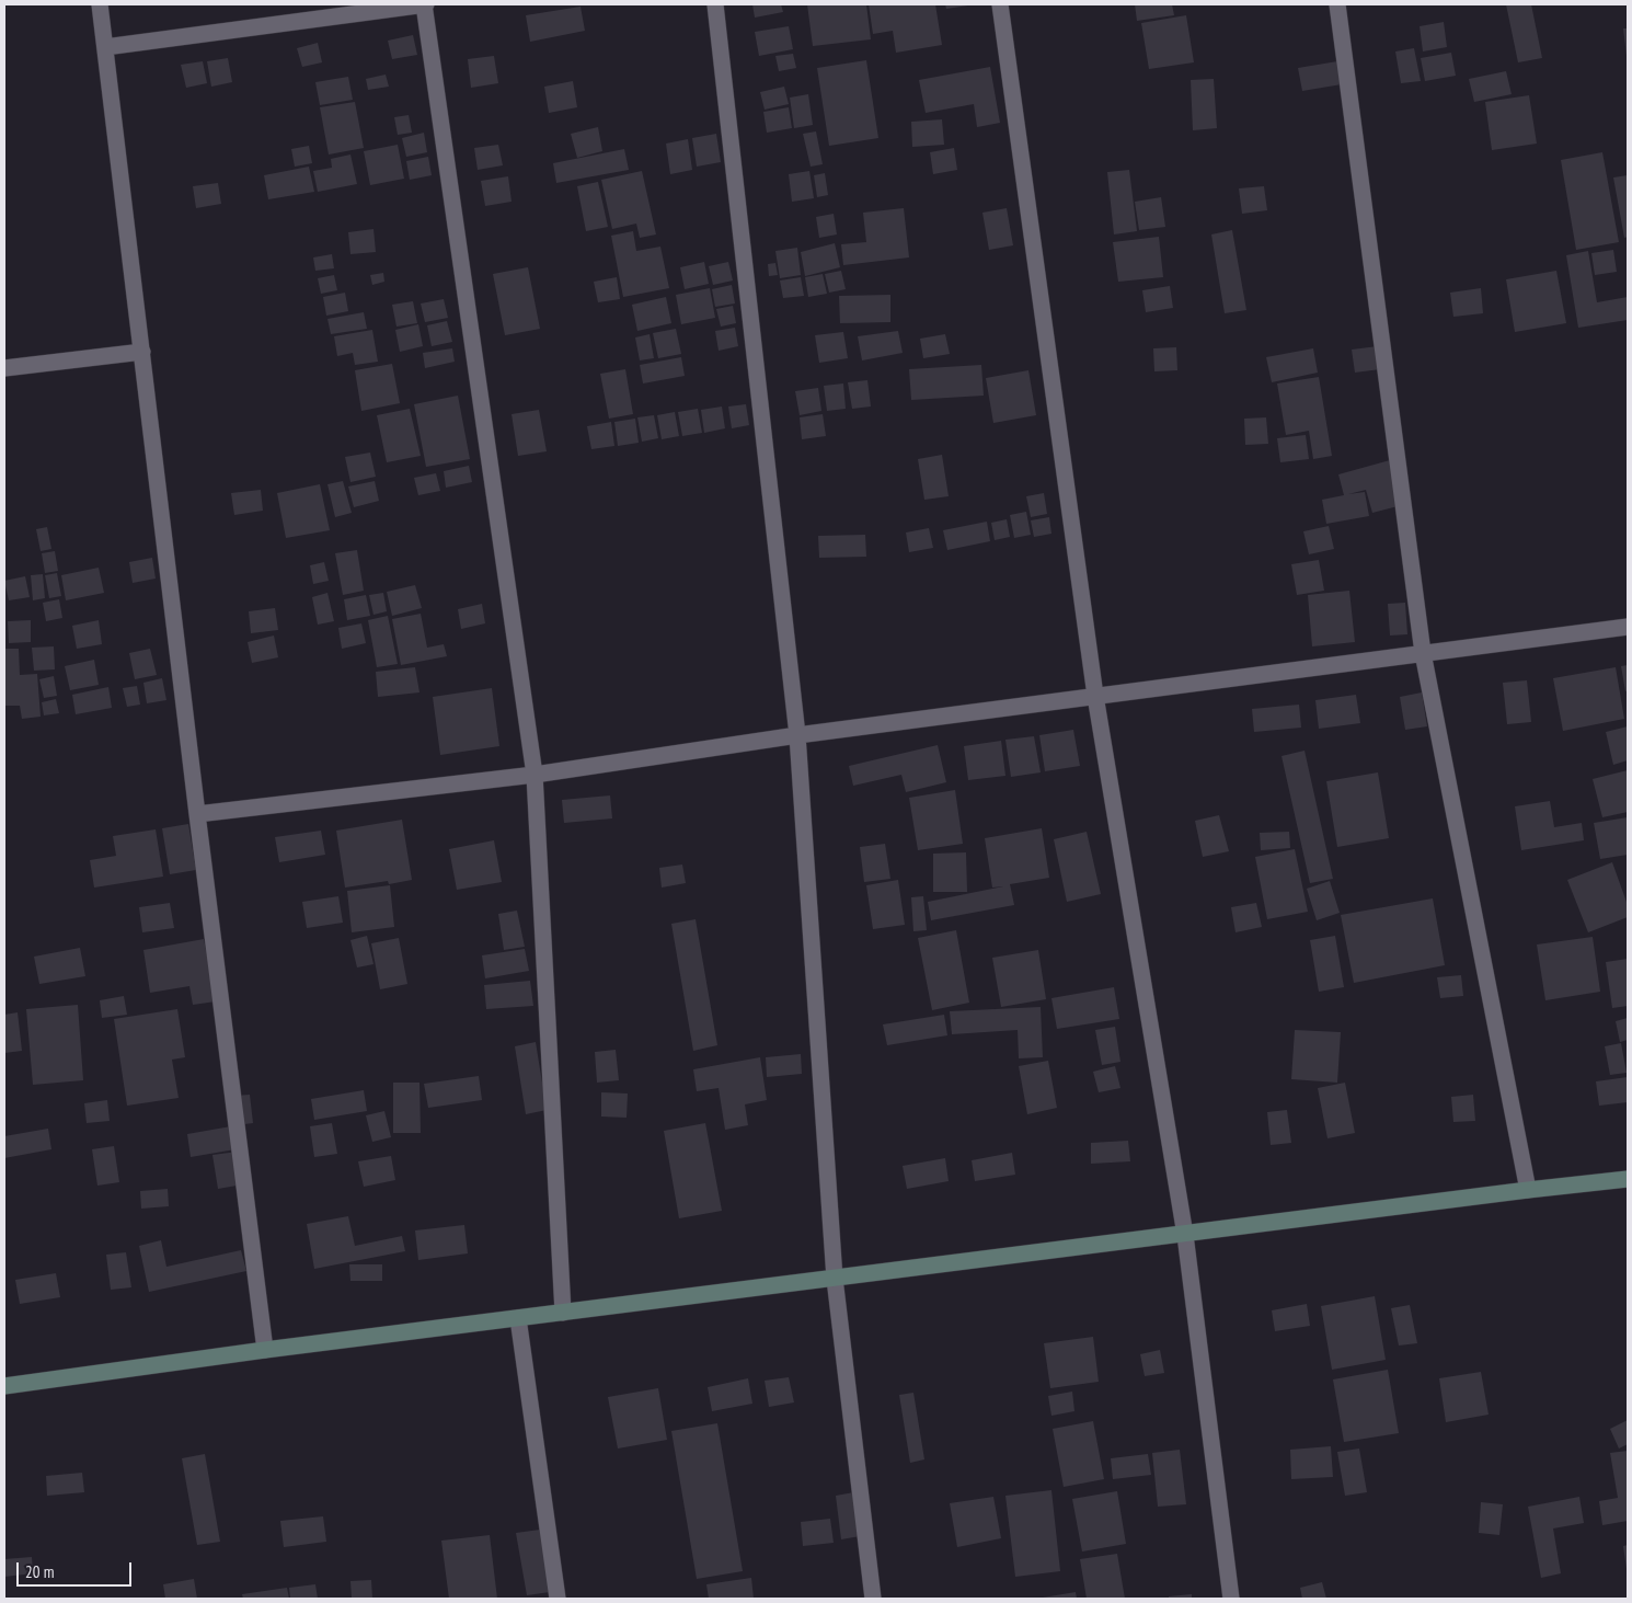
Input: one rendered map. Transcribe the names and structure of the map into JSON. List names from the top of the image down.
{
  "scale_bar": "20 m"
}
